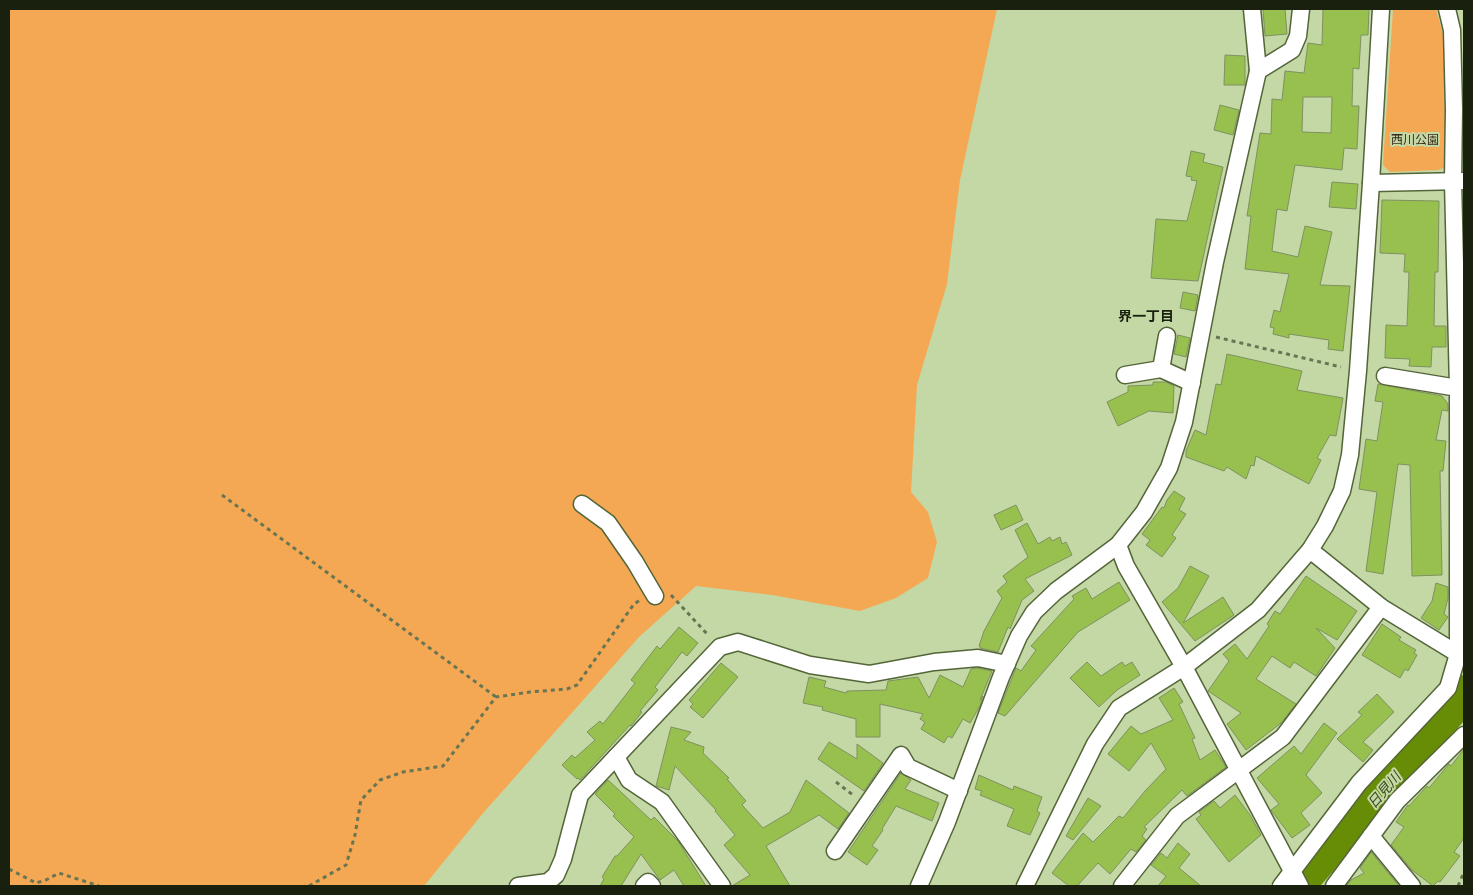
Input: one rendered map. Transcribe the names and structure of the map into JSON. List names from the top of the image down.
{
  "districts": ["界一丁目"],
  "water": ["日見川"],
  "parks": ["西川公園"]
}
